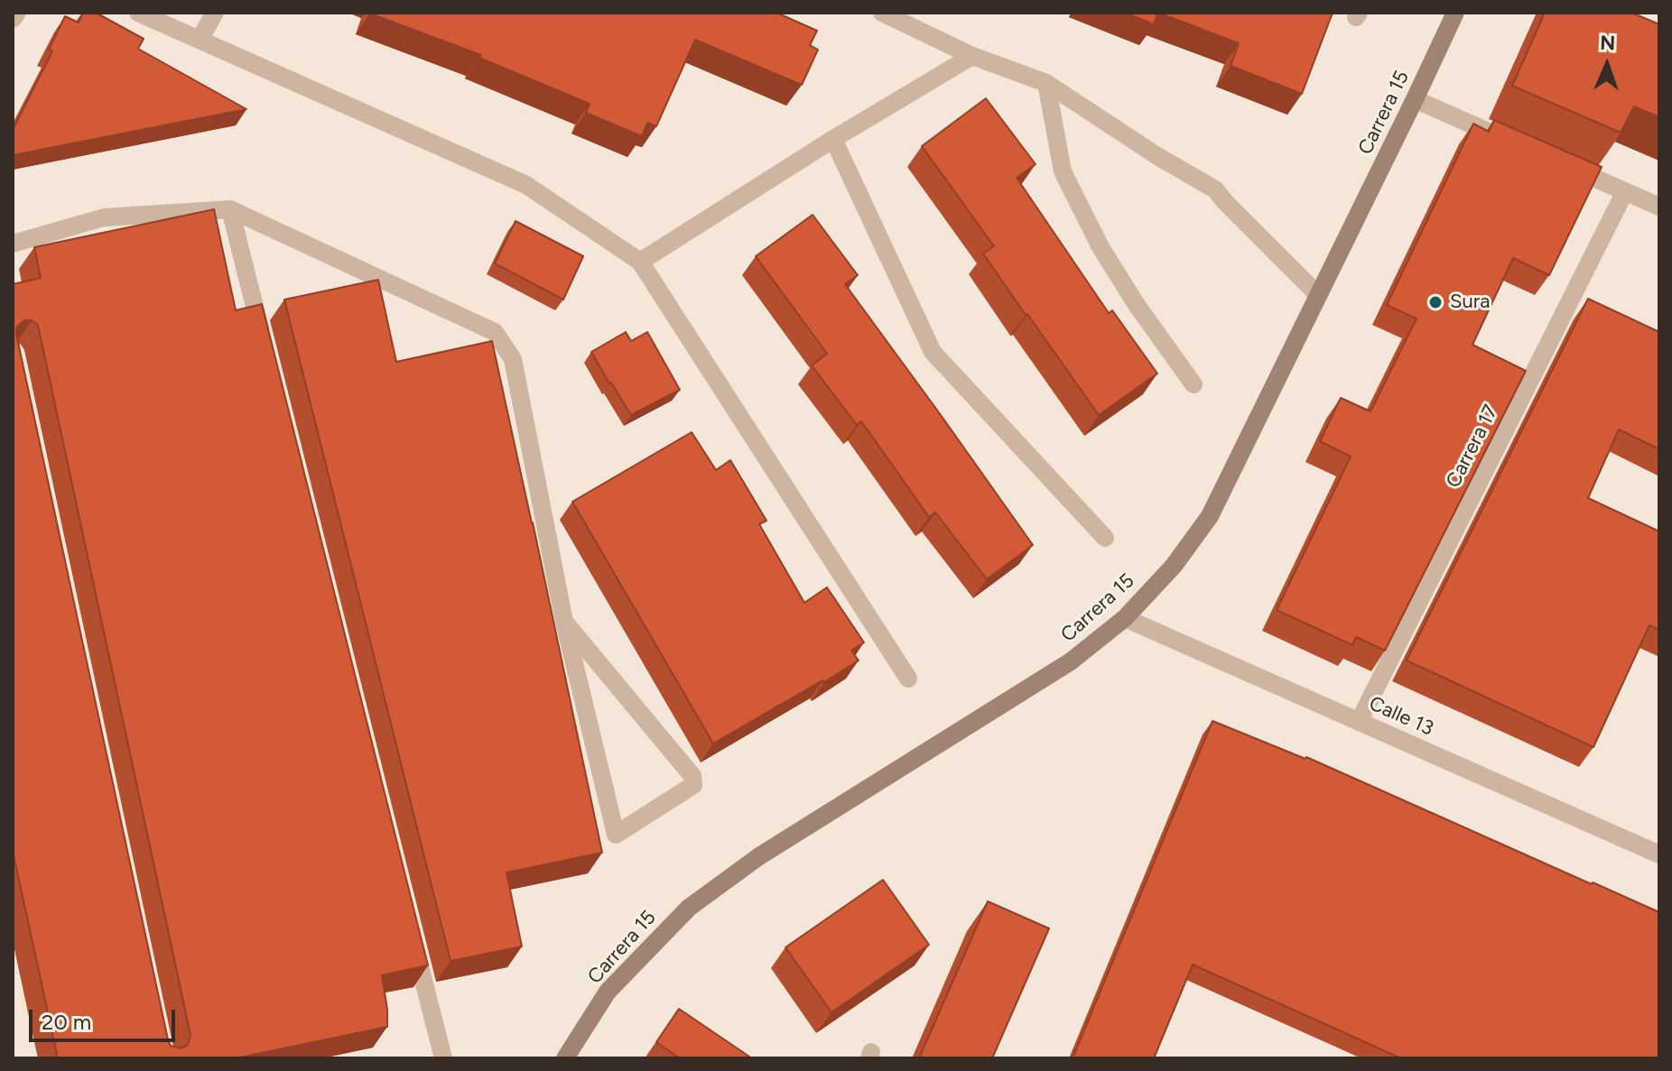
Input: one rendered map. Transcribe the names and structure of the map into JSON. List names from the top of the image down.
{
  "streets": {
    "street": ["Carrera 15", "Carrera 17", "Calle 13"]
  },
  "crossings": [
    ["Carrera 15", "Calle 13"],
    ["Carrera 17", "Calle 13"]
  ],
  "places": ["Sura"],
  "scale_bar": "20 m",
  "north": "top"
}
